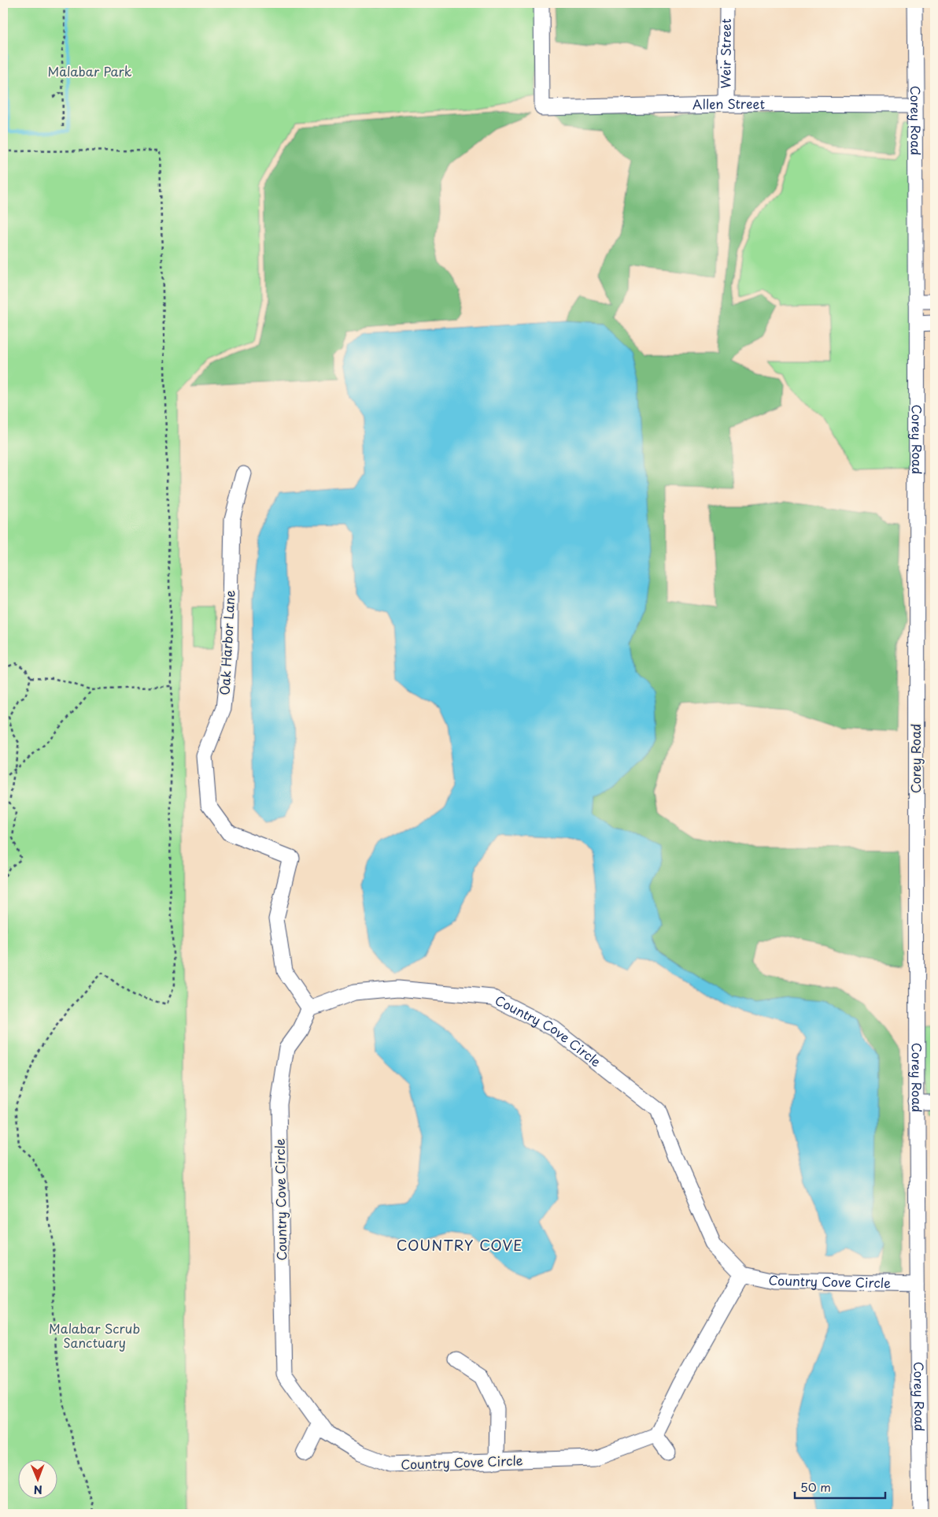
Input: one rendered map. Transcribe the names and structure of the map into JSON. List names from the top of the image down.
{
  "streets": {
    "street": [
      "Weir Street",
      "Allen Street",
      "Corey Road",
      "Oak Harbor Lane",
      "Country Cove Circle"
    ]
  },
  "crossings": [
    ["Weir Street", "Allen Street"],
    ["Allen Street", "Corey Road"],
    ["Corey Road", "Country Cove Circle"],
    ["Oak Harbor Lane", "Country Cove Circle"]
  ],
  "districts": ["COUNTRY COVE"],
  "parks": ["Malabar Park", "Malabar Scrub Sanctuary"],
  "scale_bar": "50 m",
  "north": "bottom"
}
